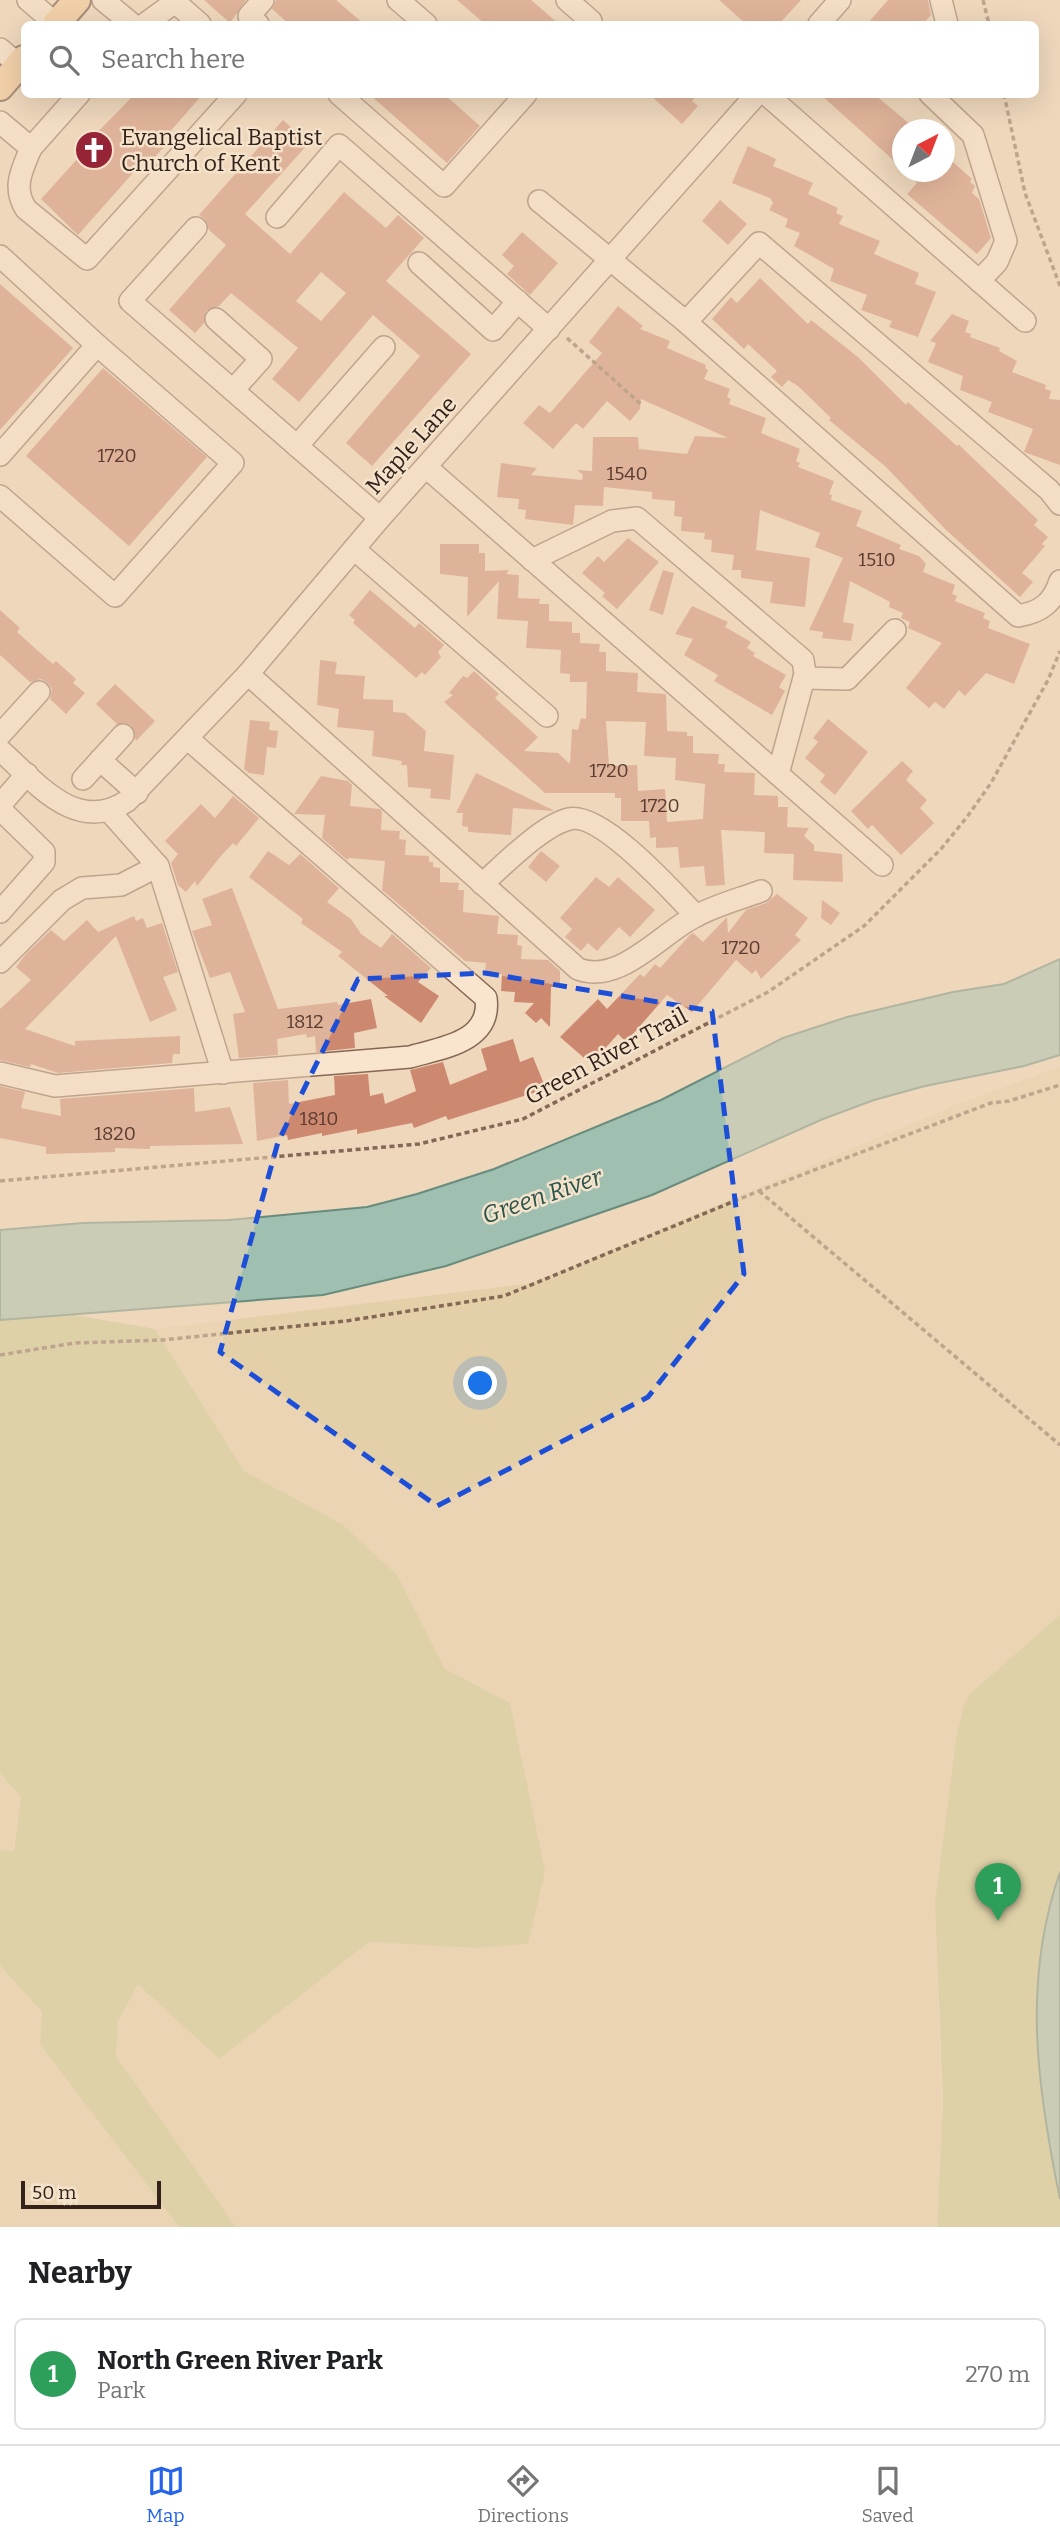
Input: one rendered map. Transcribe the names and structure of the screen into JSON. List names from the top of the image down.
{
  "streets": {
    "street": ["Maple Lane"],
    "path": ["Green River Trail"]
  },
  "water": ["Green River"],
  "places": {
    "church": ["Evangelical Baptist Church of Kent"]
  },
  "house_numbers": [
    "1720",
    "1540",
    "1510",
    "1720",
    "1720",
    "1720",
    "1812",
    "1810",
    "1820"
  ],
  "scale_bar": "50 m",
  "north": "top right",
  "page": {
    "search": "Search here",
    "pins": "1",
    "scale": "50 m",
    "heading": "Nearby",
    "list": [
      {
        "mark": "1",
        "name": "North Green River Park",
        "note": "Park",
        "value": "270 m"
      }
    ],
    "nav": ["Map", "Directions", "Saved"]
  }
}
